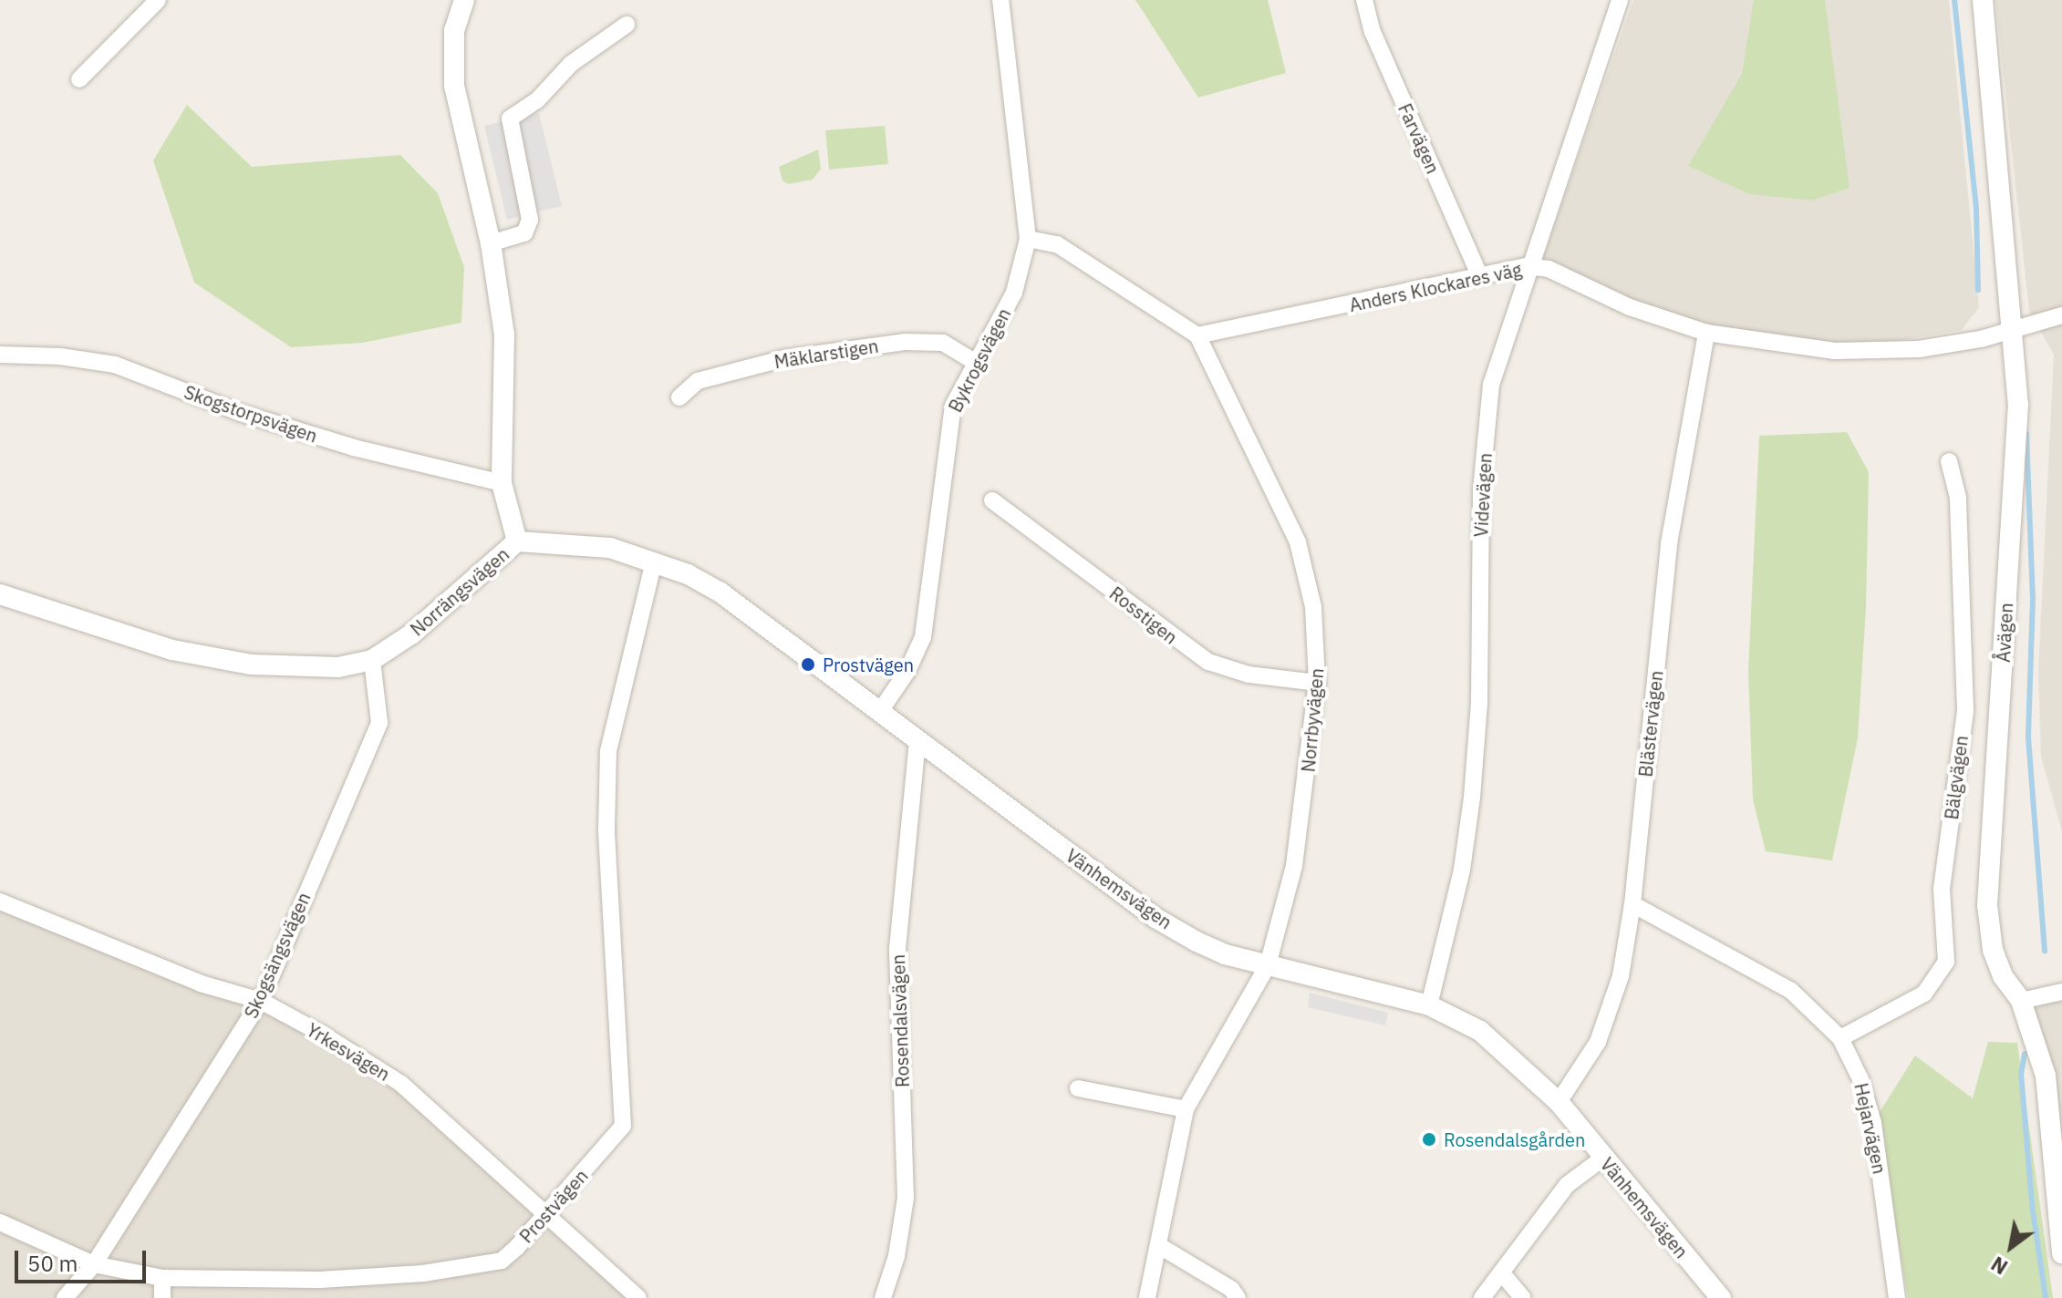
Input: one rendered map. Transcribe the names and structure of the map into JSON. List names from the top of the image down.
{
  "streets": {
    "street": [
      "Farvägen",
      "Anders Klockares väg",
      "Mäklarstigen",
      "Bykrogsvägen",
      "Skogstorpsvägen",
      "Videvägen",
      "Norrängsvägen",
      "Rosstigen",
      "Åvägen",
      "Norrbyvägen",
      "Blästervägen",
      "Bälgvägen",
      "Vänhemsvägen",
      "Skogsängsvägen",
      "Rosendalsvägen",
      "Yrkesvägen",
      "Hejarvägen",
      "Prostvägen"
    ]
  },
  "crossings": [
    ["Farvägen", "Anders Klockares väg"],
    ["Anders Klockares väg", "Videvägen"],
    ["Anders Klockares väg", "Åvägen"],
    ["Anders Klockares väg", "Norrbyvägen"],
    ["Anders Klockares väg", "Blästervägen"],
    ["Mäklarstigen", "Bykrogsvägen"],
    ["Bykrogsvägen", "Vänhemsvägen"],
    ["Skogstorpsvägen", "Norrängsvägen"],
    ["Videvägen", "Vänhemsvägen"],
    ["Norrängsvägen", "Vänhemsvägen"],
    ["Norrängsvägen", "Skogsängsvägen"],
    ["Rosstigen", "Norrbyvägen"],
    ["Norrbyvägen", "Vänhemsvägen"],
    ["Blästervägen", "Vänhemsvägen"],
    ["Blästervägen", "Hejarvägen"],
    ["Bälgvägen", "Hejarvägen"],
    ["Vänhemsvägen", "Rosendalsvägen"],
    ["Vänhemsvägen", "Prostvägen"],
    ["Skogsängsvägen", "Yrkesvägen"],
    ["Skogsängsvägen", "Prostvägen"],
    ["Yrkesvägen", "Prostvägen"]
  ],
  "places": ["Prostvägen", "Rosendalsgården"],
  "scale_bar": "50 m",
  "north": "bottom left"
}
